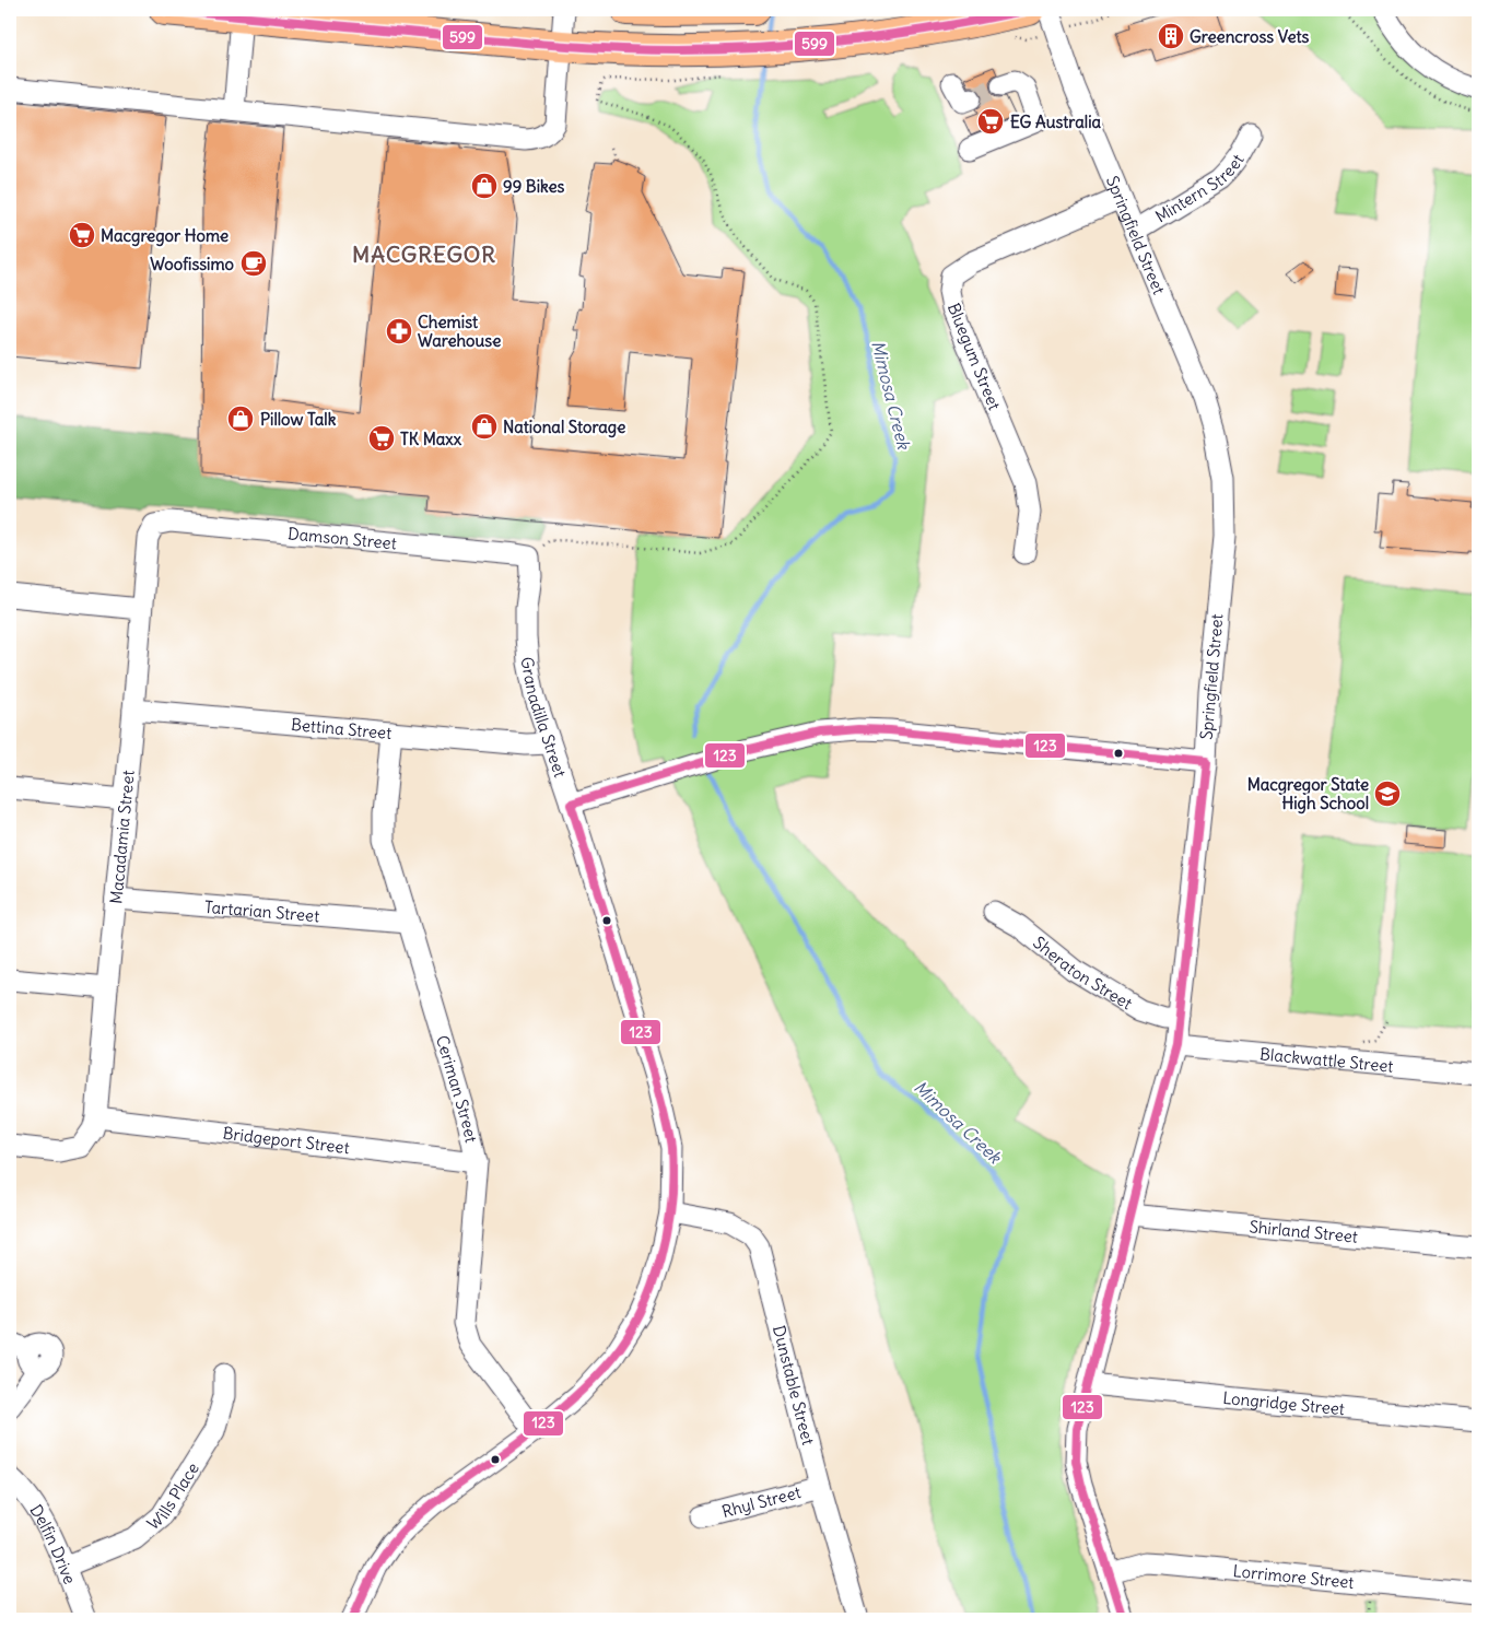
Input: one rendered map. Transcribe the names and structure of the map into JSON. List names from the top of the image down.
{
  "streets": {
    "street": [
      "Mintern Street",
      "Springfield Street",
      "Bluegum Street",
      "Damson Street",
      "Granadilla Street",
      "Bettina Street",
      "Macadamia Street",
      "Tartarian Street",
      "Sheraton Street",
      "Blackwattle Street",
      "Ceriman Street",
      "Bridgeport Street",
      "Shirland Street",
      "Dunstable Street",
      "Longridge Street",
      "Wills Place",
      "Rhyl Street",
      "Delfin Drive",
      "Lorrimore Street"
    ]
  },
  "crossings": [
    ["Mintern Street", "Springfield Street"],
    ["Springfield Street", "Bluegum Street"],
    ["Springfield Street", "Sheraton Street"],
    ["Springfield Street", "Blackwattle Street"],
    ["Springfield Street", "Shirland Street"],
    ["Springfield Street", "Longridge Street"],
    ["Springfield Street", "Lorrimore Street"],
    ["Damson Street", "Granadilla Street"],
    ["Damson Street", "Macadamia Street"],
    ["Granadilla Street", "Bettina Street"],
    ["Granadilla Street", "Ceriman Street"],
    ["Granadilla Street", "Dunstable Street"],
    ["Bettina Street", "Macadamia Street"],
    ["Bettina Street", "Ceriman Street"],
    ["Macadamia Street", "Tartarian Street"],
    ["Macadamia Street", "Bridgeport Street"],
    ["Tartarian Street", "Ceriman Street"],
    ["Ceriman Street", "Bridgeport Street"],
    ["Dunstable Street", "Rhyl Street"],
    ["Wills Place", "Delfin Drive"]
  ],
  "districts": ["MACGREGOR"],
  "water": ["Mimosa Creek"],
  "places": {
    "building": ["Greencross Vets"],
    "supermarket": ["EG Australia", "Macgregor Home", "TK Maxx"],
    "shop": ["99 Bikes", "Pillow Talk", "National Storage"],
    "cafe": ["Woofissimo"],
    "pharmacy": ["Chemist Warehouse"],
    "school or university": ["Macgregor State High School"]
  },
  "lines": ["transit line 599", "transit line 123"]
}
